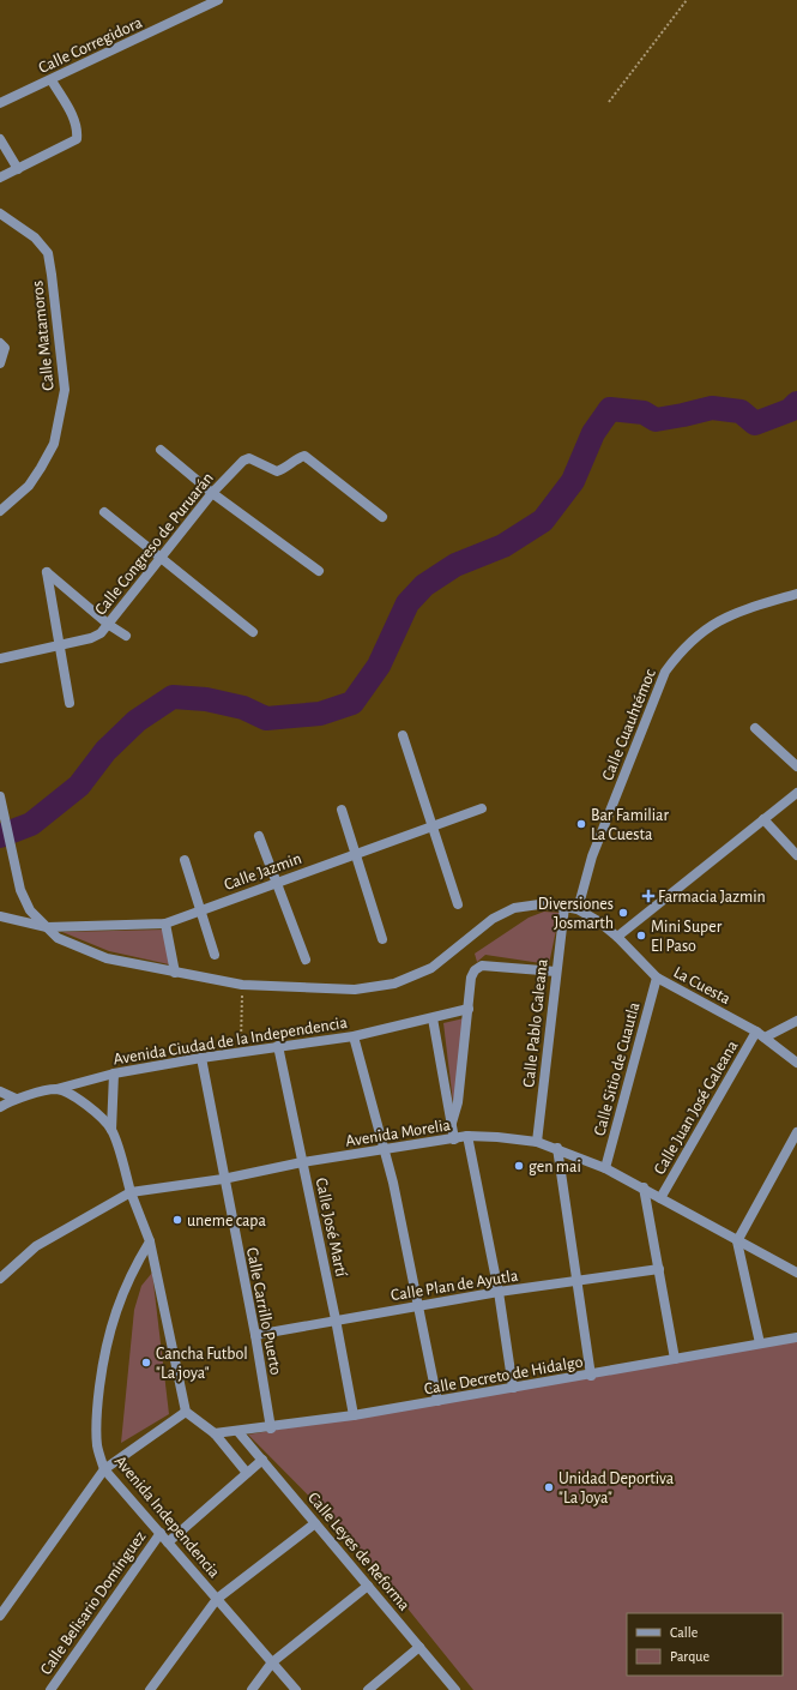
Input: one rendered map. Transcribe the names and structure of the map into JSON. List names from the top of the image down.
{
  "streets": {
    "street": [
      "Calle Corregidora",
      "Calle Matamoros",
      "Calle Congreso de Puruarán",
      "Calle Cuauhtémoc",
      "Calle Jazmin",
      "La Cuesta",
      "Calle Pablo Galeana",
      "Avenida Ciudad de la Independencia",
      "Calle Sitio de Cuautla",
      "Calle Juan José Galeana",
      "Avenida Morelia",
      "Calle José Martí",
      "Calle Plan de Ayutla",
      "Calle Carrillo Puerto",
      "Calle Decreto de Hidalgo",
      "Avenida Independencia",
      "Calle Leyes de Reforma",
      "Calle Belisario Domínguez"
    ]
  },
  "crossings": [
    ["Calle Cuauhtémoc", "La Cuesta"],
    ["La Cuesta", "Calle Sitio de Cuautla"],
    ["La Cuesta", "Calle Juan José Galeana"],
    ["Calle Pablo Galeana", "Avenida Morelia"],
    ["Avenida Ciudad de la Independencia", "Calle José Martí"],
    ["Avenida Ciudad de la Independencia", "Calle Carrillo Puerto"],
    ["Calle Sitio de Cuautla", "Avenida Morelia"],
    ["Calle Juan José Galeana", "Avenida Morelia"],
    ["Calle Juan José Galeana", "Calle Plan de Ayutla"],
    ["Calle Juan José Galeana", "Calle Decreto de Hidalgo"],
    ["Avenida Morelia", "Calle José Martí"],
    ["Avenida Morelia", "Calle Carrillo Puerto"],
    ["Calle José Martí", "Calle Plan de Ayutla"],
    ["Calle José Martí", "Calle Decreto de Hidalgo"],
    ["Calle Plan de Ayutla", "Calle Carrillo Puerto"],
    ["Calle Carrillo Puerto", "Calle Decreto de Hidalgo"],
    ["Calle Decreto de Hidalgo", "Calle Leyes de Reforma"],
    ["Avenida Independencia", "Calle Belisario Domínguez"],
    ["Calle Leyes de Reforma", "Calle Belisario Domínguez"]
  ],
  "places": {
    "other": [
      "Bar Familiar La Cuesta",
      "Diversiones Josmarth",
      "Mini Super El Paso",
      "gen mai",
      "uneme capa",
      "Cancha Futbol \"La joya\"",
      "Unidad Deportiva \"La Joya\""
    ],
    "health": ["Farmacia Jazmin"]
  },
  "legend": ["Calle", "Parque"]
}
